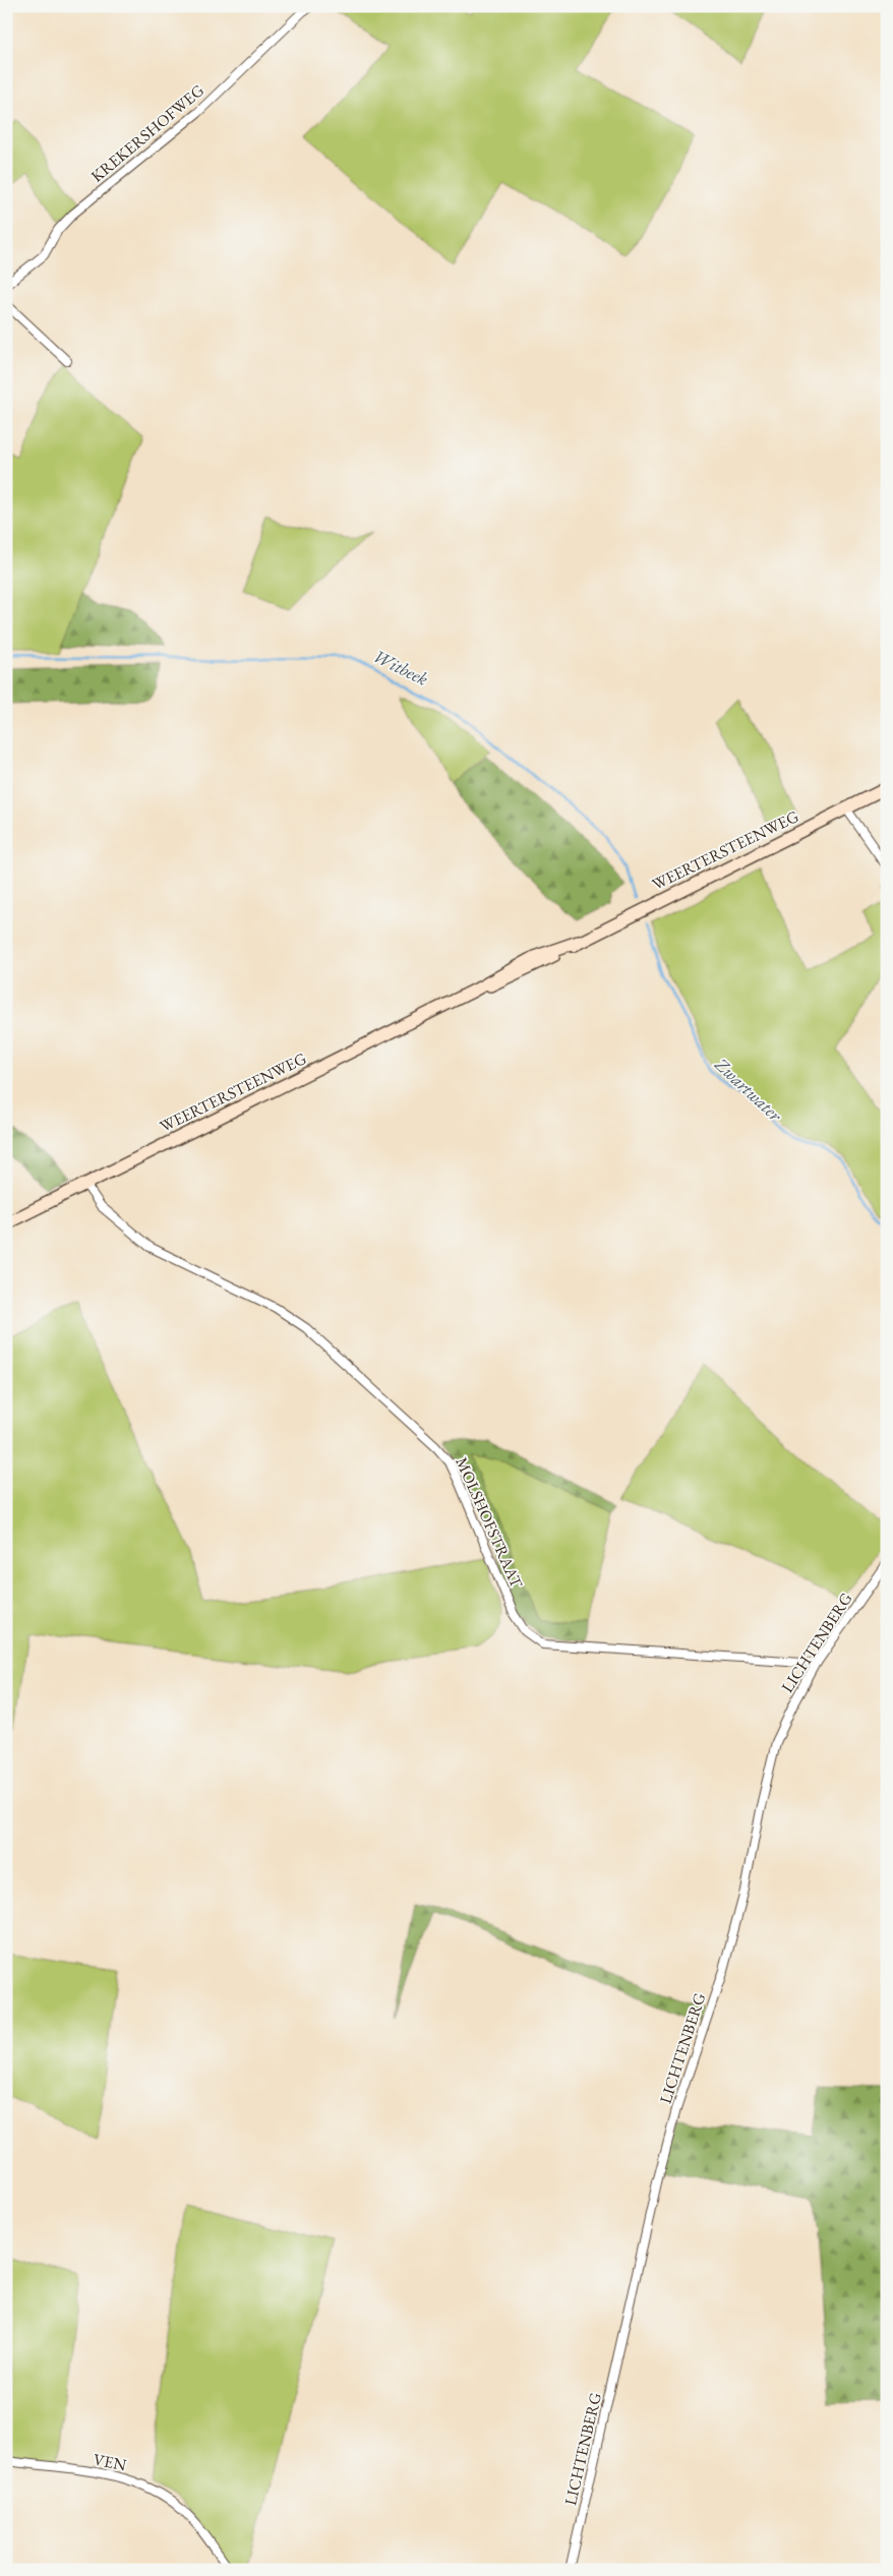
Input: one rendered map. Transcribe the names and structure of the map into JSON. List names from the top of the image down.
{
  "streets": {
    "main road": ["WEERTERSTEENWEG"],
    "street": [
      "KREKERSHOFWEG",
      "MOLSHOFSTRAAT",
      "LICHTENBERG",
      "VEN"
    ]
  },
  "crossings": [
    ["WEERTERSTEENWEG", "MOLSHOFSTRAAT"],
    ["MOLSHOFSTRAAT", "LICHTENBERG"]
  ],
  "water": ["Witbeek", "Zwartwater"]
}
